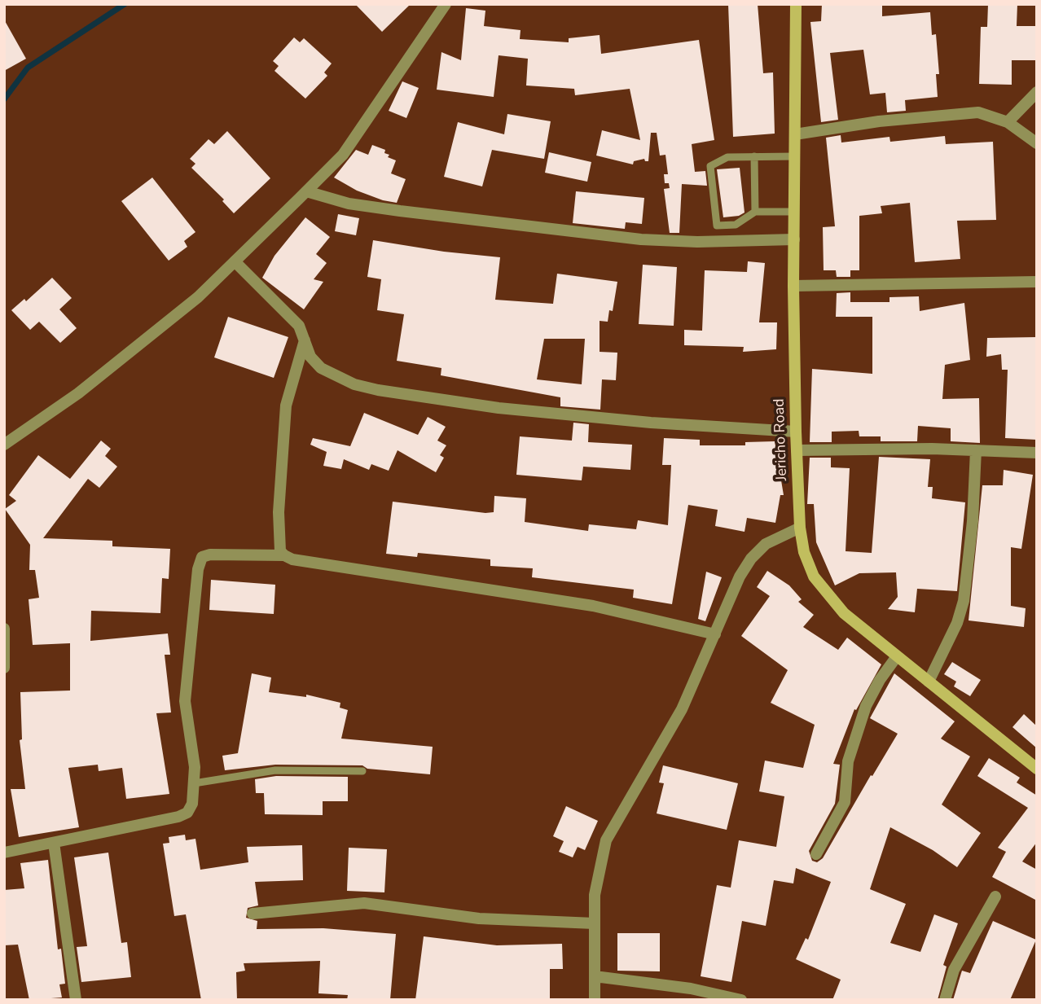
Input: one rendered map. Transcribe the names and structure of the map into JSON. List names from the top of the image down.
{
  "streets": {
    "street": ["Jericho Road"]
  }
}
